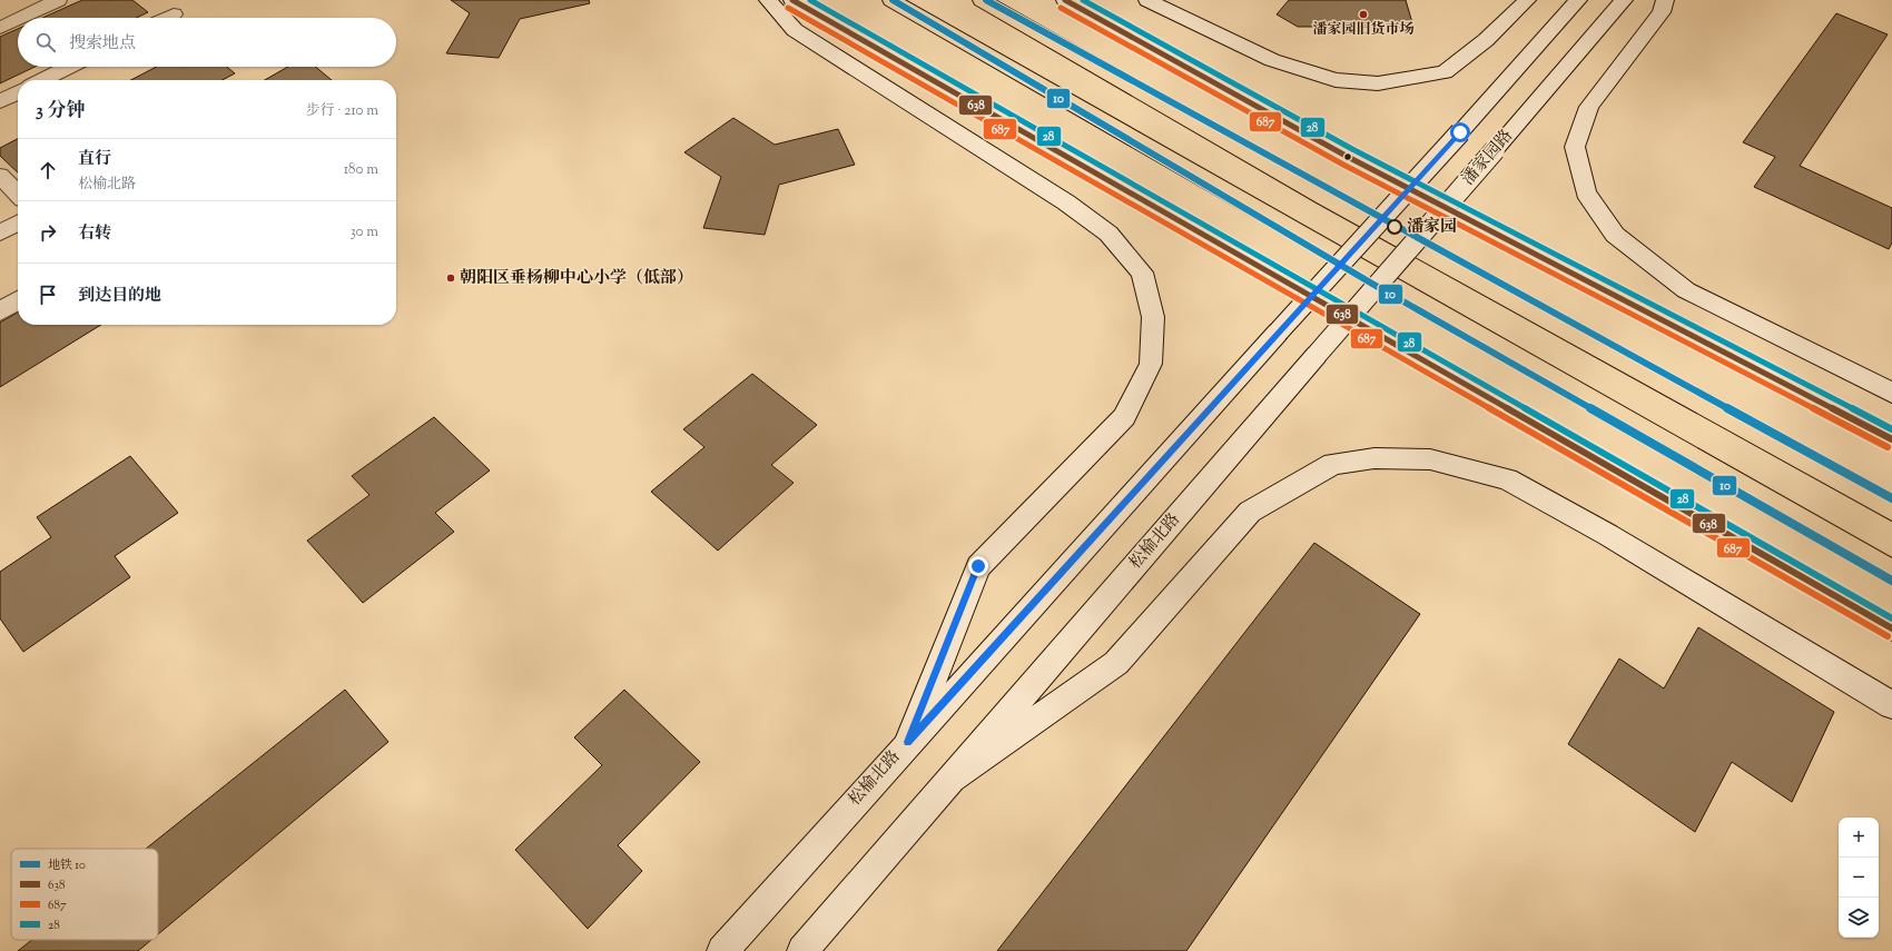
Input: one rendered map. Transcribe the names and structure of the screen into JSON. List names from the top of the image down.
{
  "streets": {
    "street": ["潘家园路", "松榆北路"]
  },
  "crossings": [
    ["潘家园路", "松榆北路"]
  ],
  "places": ["潘家园旧货市场", "潘家园", "朝阳区垂杨柳中心小学（低部）"],
  "lines": [
    "metro line 10",
    "transit line 638",
    "transit line 28",
    "transit line 687"
  ],
  "legend": [
    "地铁 10",
    "638",
    "687",
    "28"
  ],
  "page": {
    "search": "搜索地点",
    "heading": ["3 分钟", "步行 · 210 m"],
    "list": [
      ["直行", "松榆北路", "180 m"],
      ["右转", "30 m"],
      "到达目的地"
    ],
    "map_buttons": ["+", "−"]
  }
}
